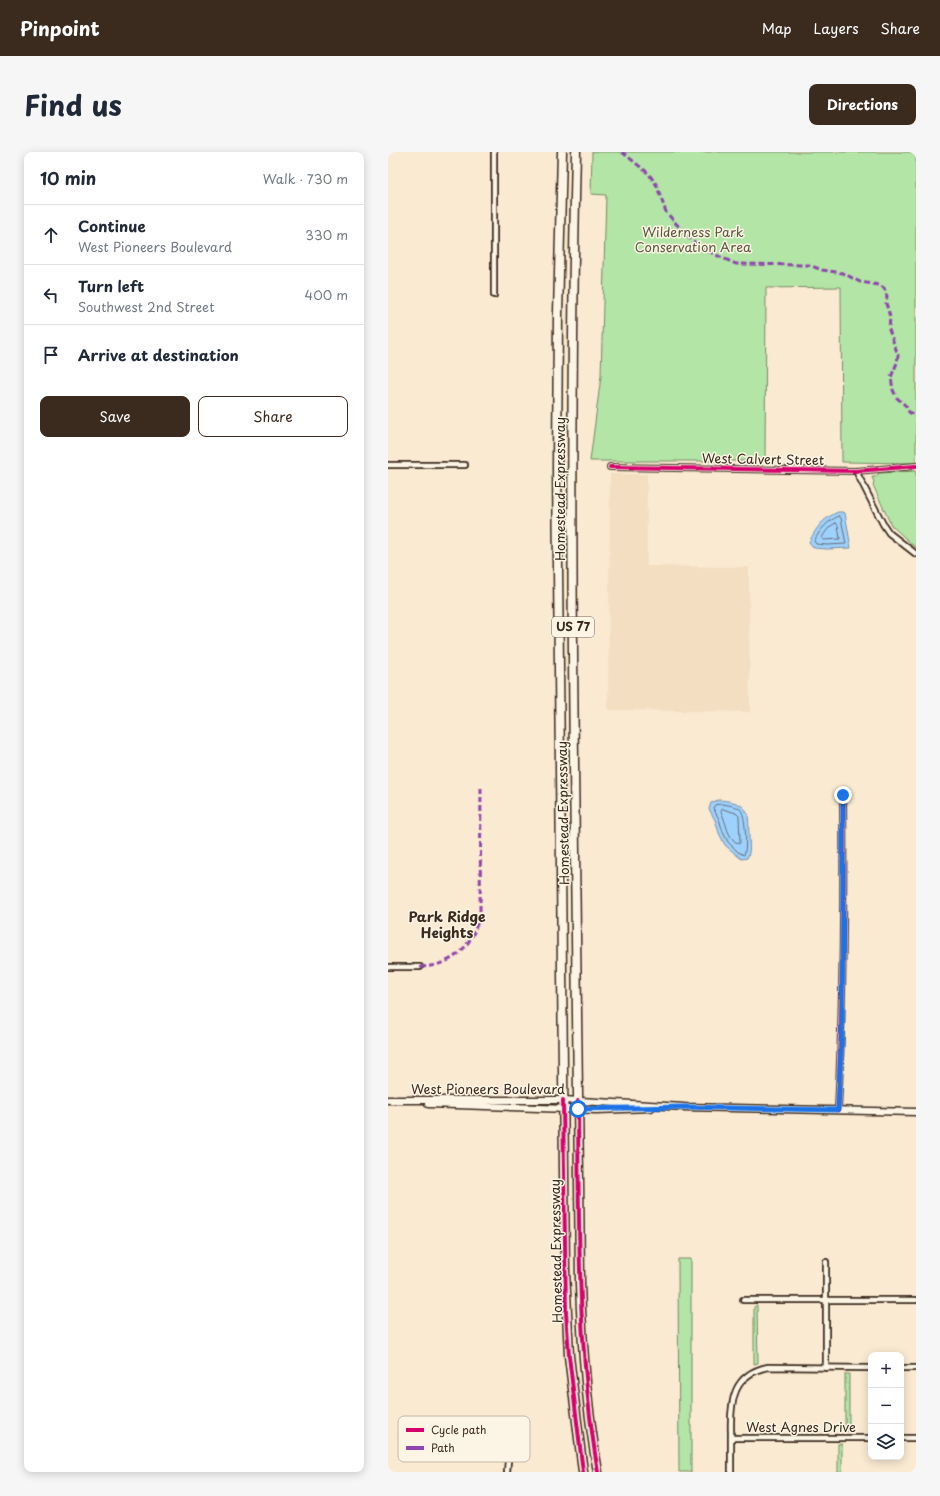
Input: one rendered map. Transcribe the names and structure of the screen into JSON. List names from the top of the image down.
{
  "streets": {
    "highway": ["Homestead Expressway", "US 77"],
    "main road": ["West Pioneers Boulevard"],
    "street": ["West Calvert Street", "West Agnes Drive"]
  },
  "crossings": [
    ["Homestead Expressway", "West Pioneers Boulevard"]
  ],
  "districts": ["Park Ridge Heights"],
  "parks": ["Wilderness Park Conservation Area"],
  "legend": ["Cycle path", "Path"],
  "page": {
    "header": "Pinpoint",
    "nav": ["Map", "Layers", "Share"],
    "title": "Find us",
    "buttons": [
      "Directions",
      ["Save", "Share"]
    ],
    "heading": ["10 min", "Walk · 730 m"],
    "list": [
      ["Continue", "West Pioneers Boulevard", "330 m"],
      ["Turn left", "Southwest 2nd Street", "400 m"],
      "Arrive at destination"
    ],
    "map_buttons": ["+", "−"]
  }
}
